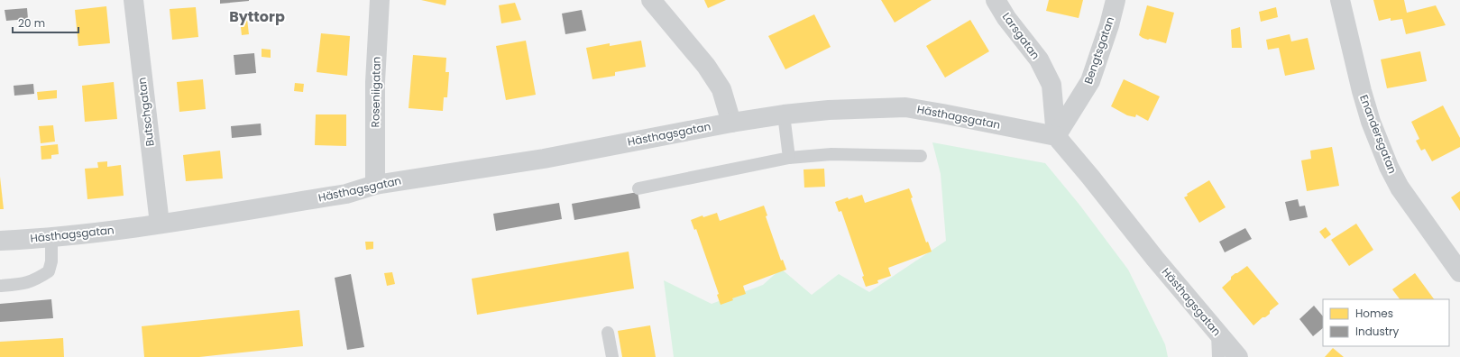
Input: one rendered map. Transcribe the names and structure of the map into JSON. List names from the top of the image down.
{
  "streets": {
    "street": [
      "Larsgatan",
      "Bengtsgatan",
      "Roseniigatan",
      "Butschgatan",
      "Hästhagsgatan",
      "Enandersgatan"
    ]
  },
  "crossings": [
    ["Larsgatan", "Bengtsgatan"],
    ["Larsgatan", "Hästhagsgatan"],
    ["Bengtsgatan", "Hästhagsgatan"],
    ["Roseniigatan", "Hästhagsgatan"],
    ["Butschgatan", "Hästhagsgatan"]
  ],
  "districts": ["Byttorp"],
  "legend": ["Homes", "Industry"],
  "scale_bar": "20 m"
}
